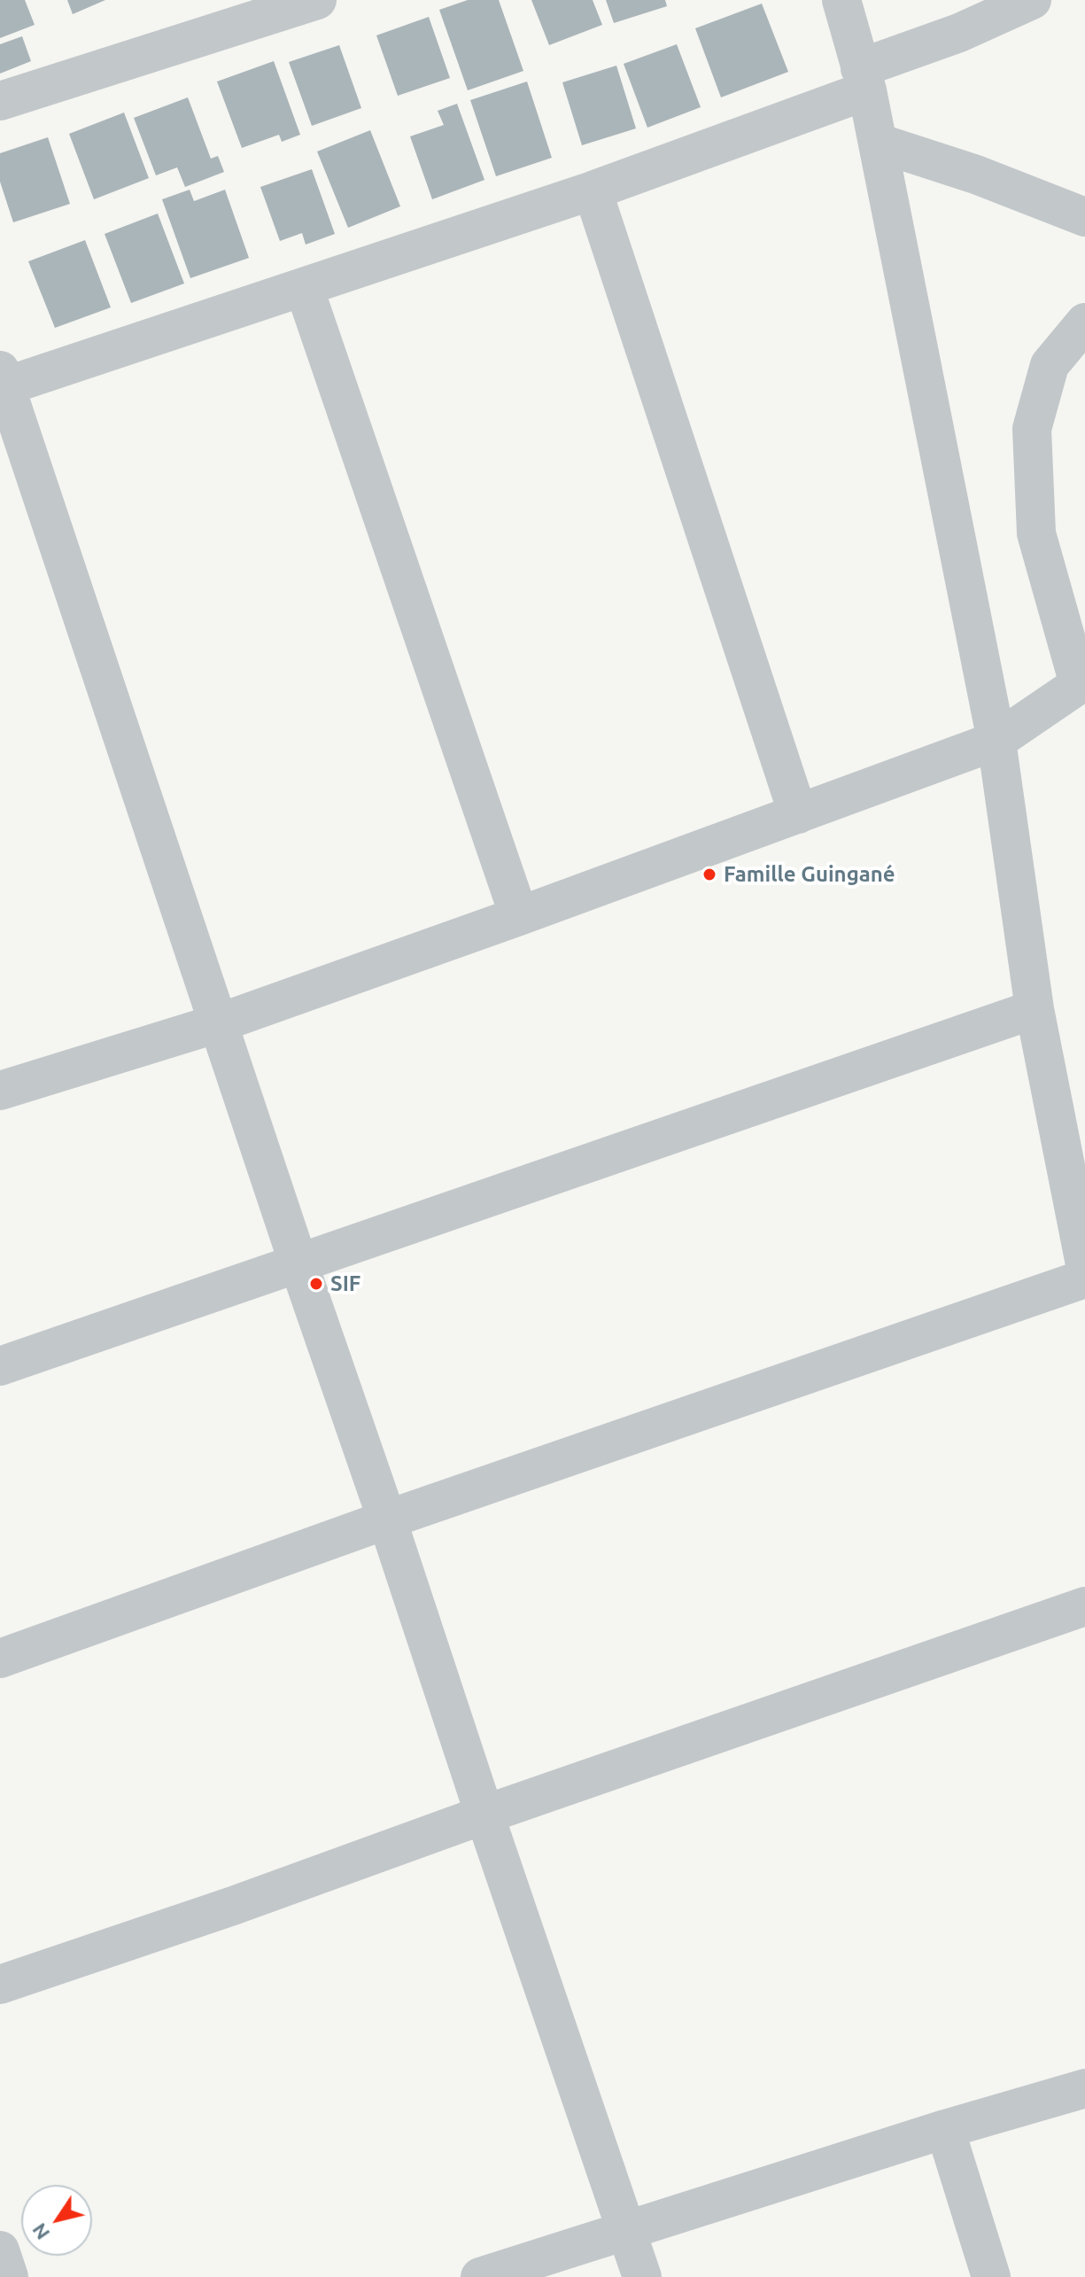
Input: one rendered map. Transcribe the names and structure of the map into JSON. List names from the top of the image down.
{
  "places": ["Famille Guingané", "SIF"],
  "north": "bottom left"
}
